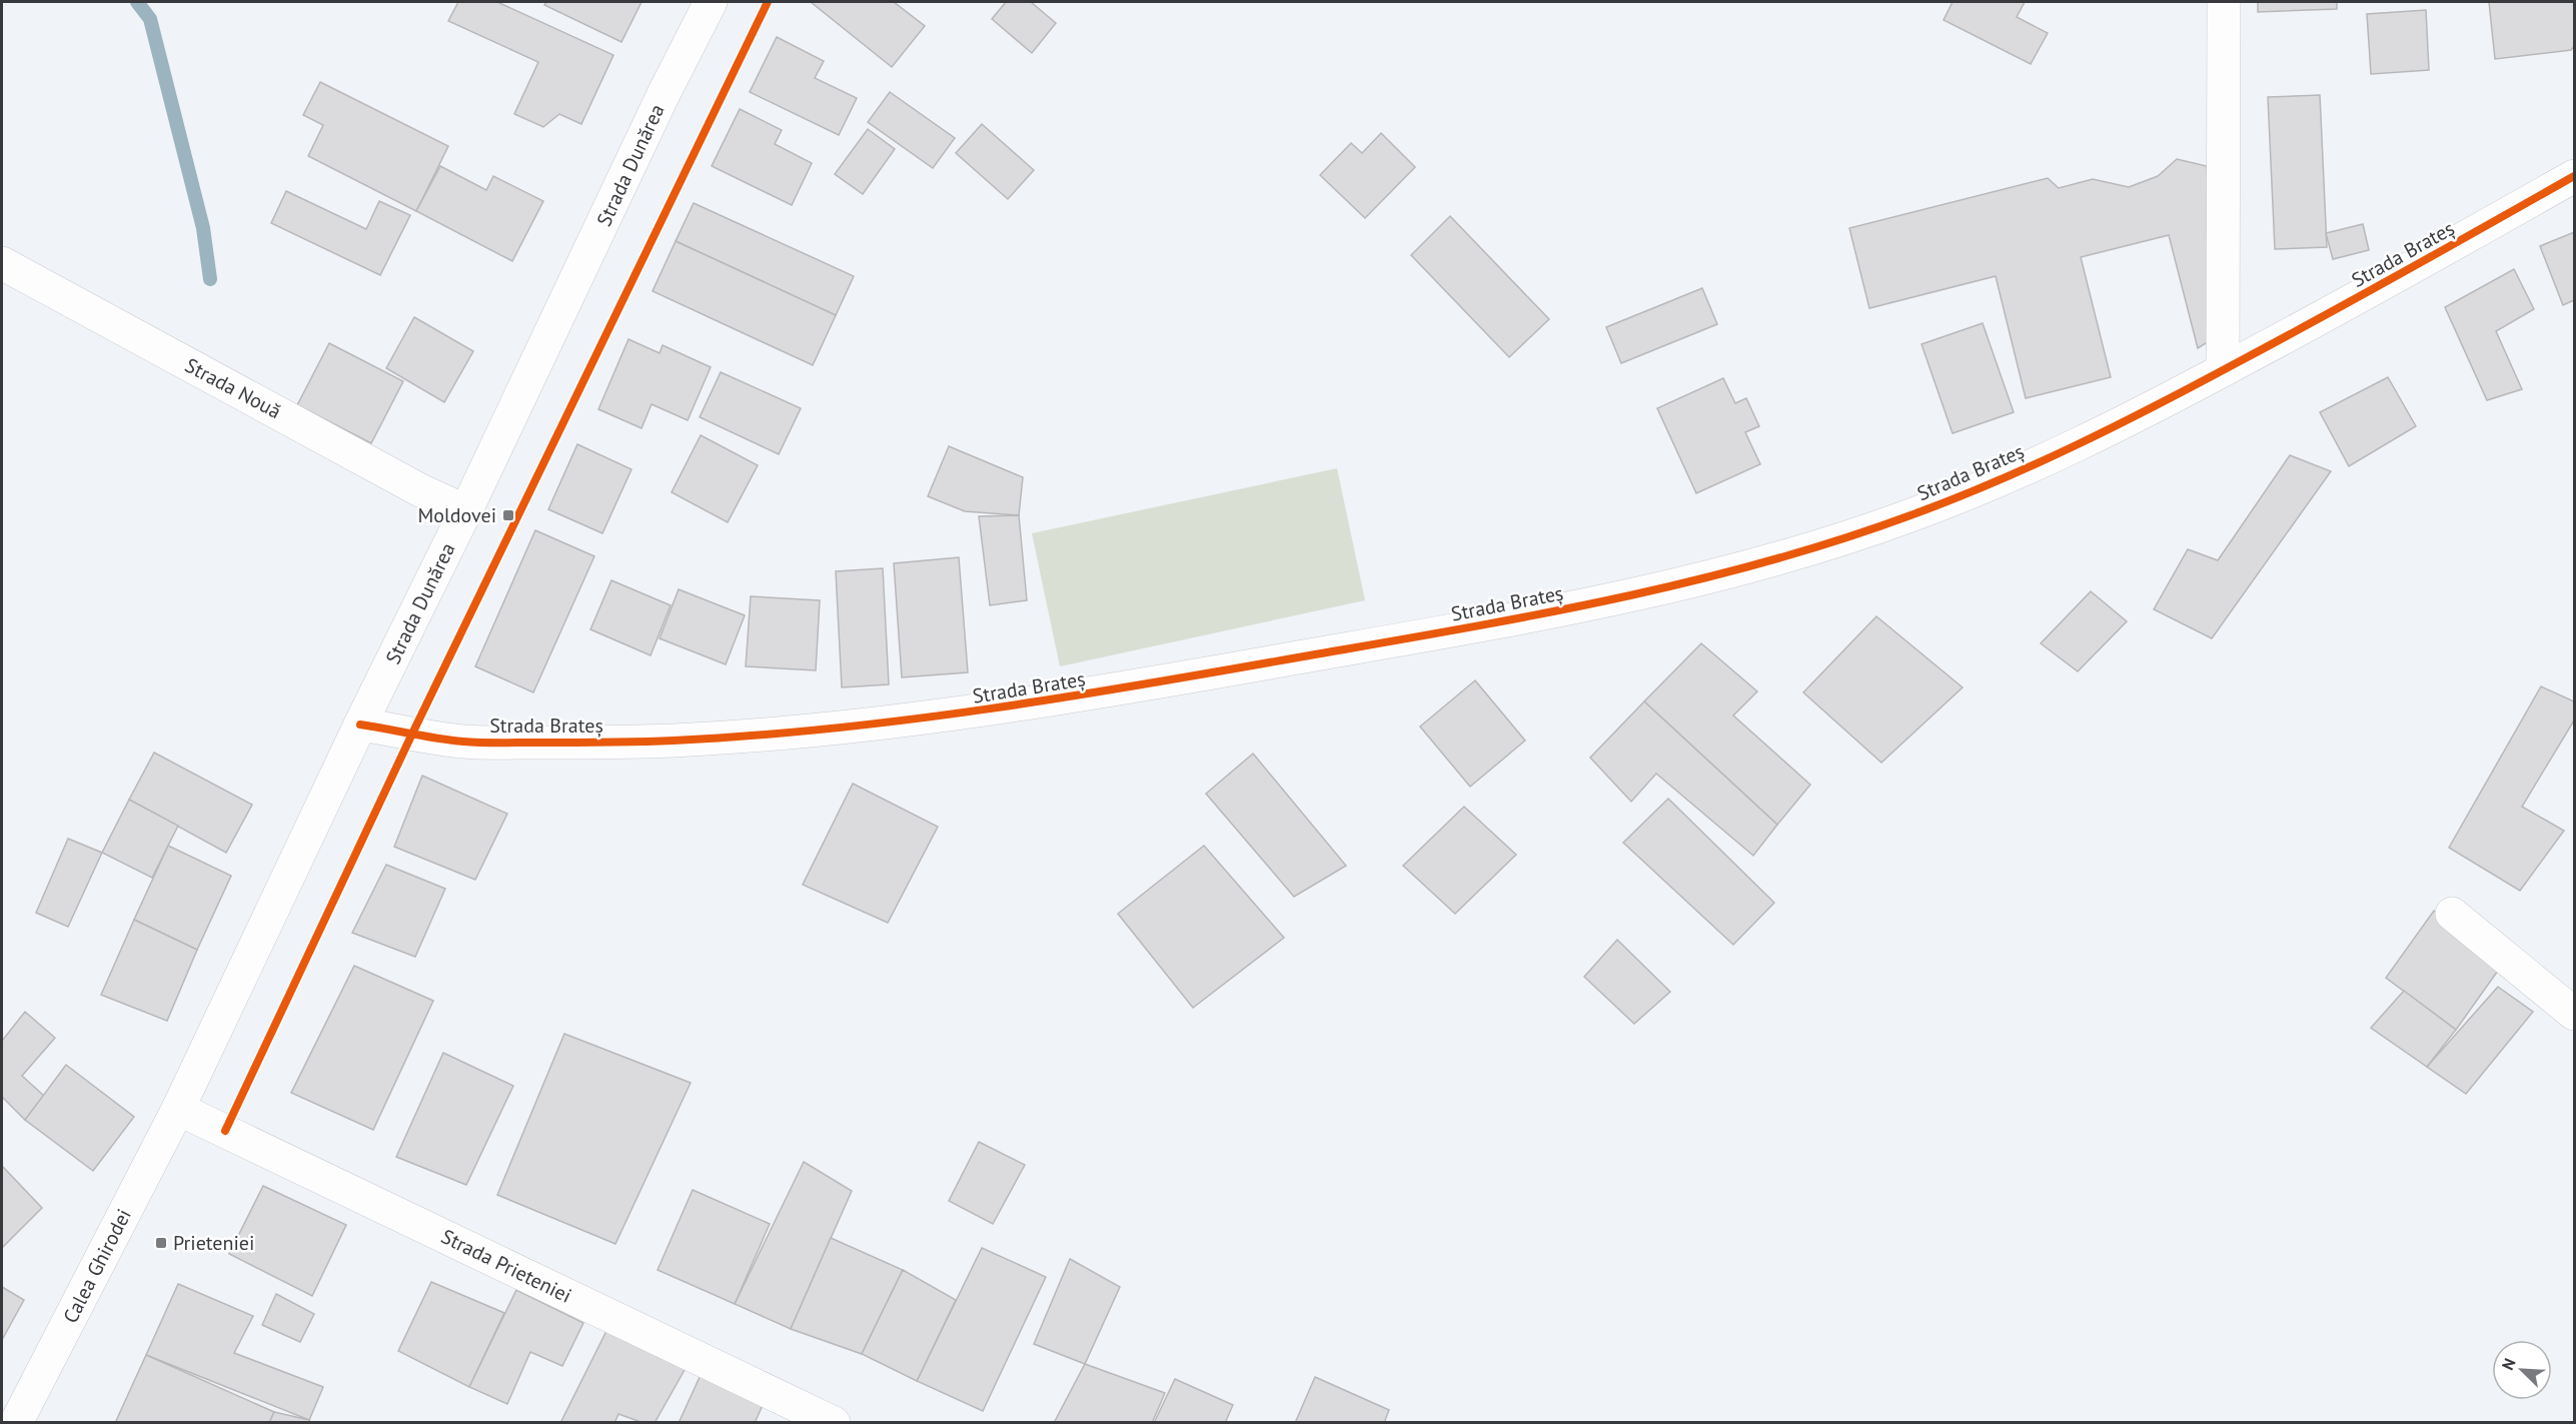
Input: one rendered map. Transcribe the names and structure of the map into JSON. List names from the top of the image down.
{
  "streets": {
    "street": [
      "Strada Dunărea",
      "Strada Brateș",
      "Strada Nouă",
      "Calea Ghirodei",
      "Strada Prieteniei"
    ]
  },
  "crossings": [
    ["Strada Dunărea", "Strada Brateș"],
    ["Strada Dunărea", "Strada Nouă"],
    ["Strada Dunărea", "Calea Ghirodei"],
    ["Strada Dunărea", "Strada Prieteniei"],
    ["Calea Ghirodei", "Strada Prieteniei"]
  ],
  "places": {
    "transit": ["Moldovei", "Prieteniei"]
  },
  "north": "top left"
}
